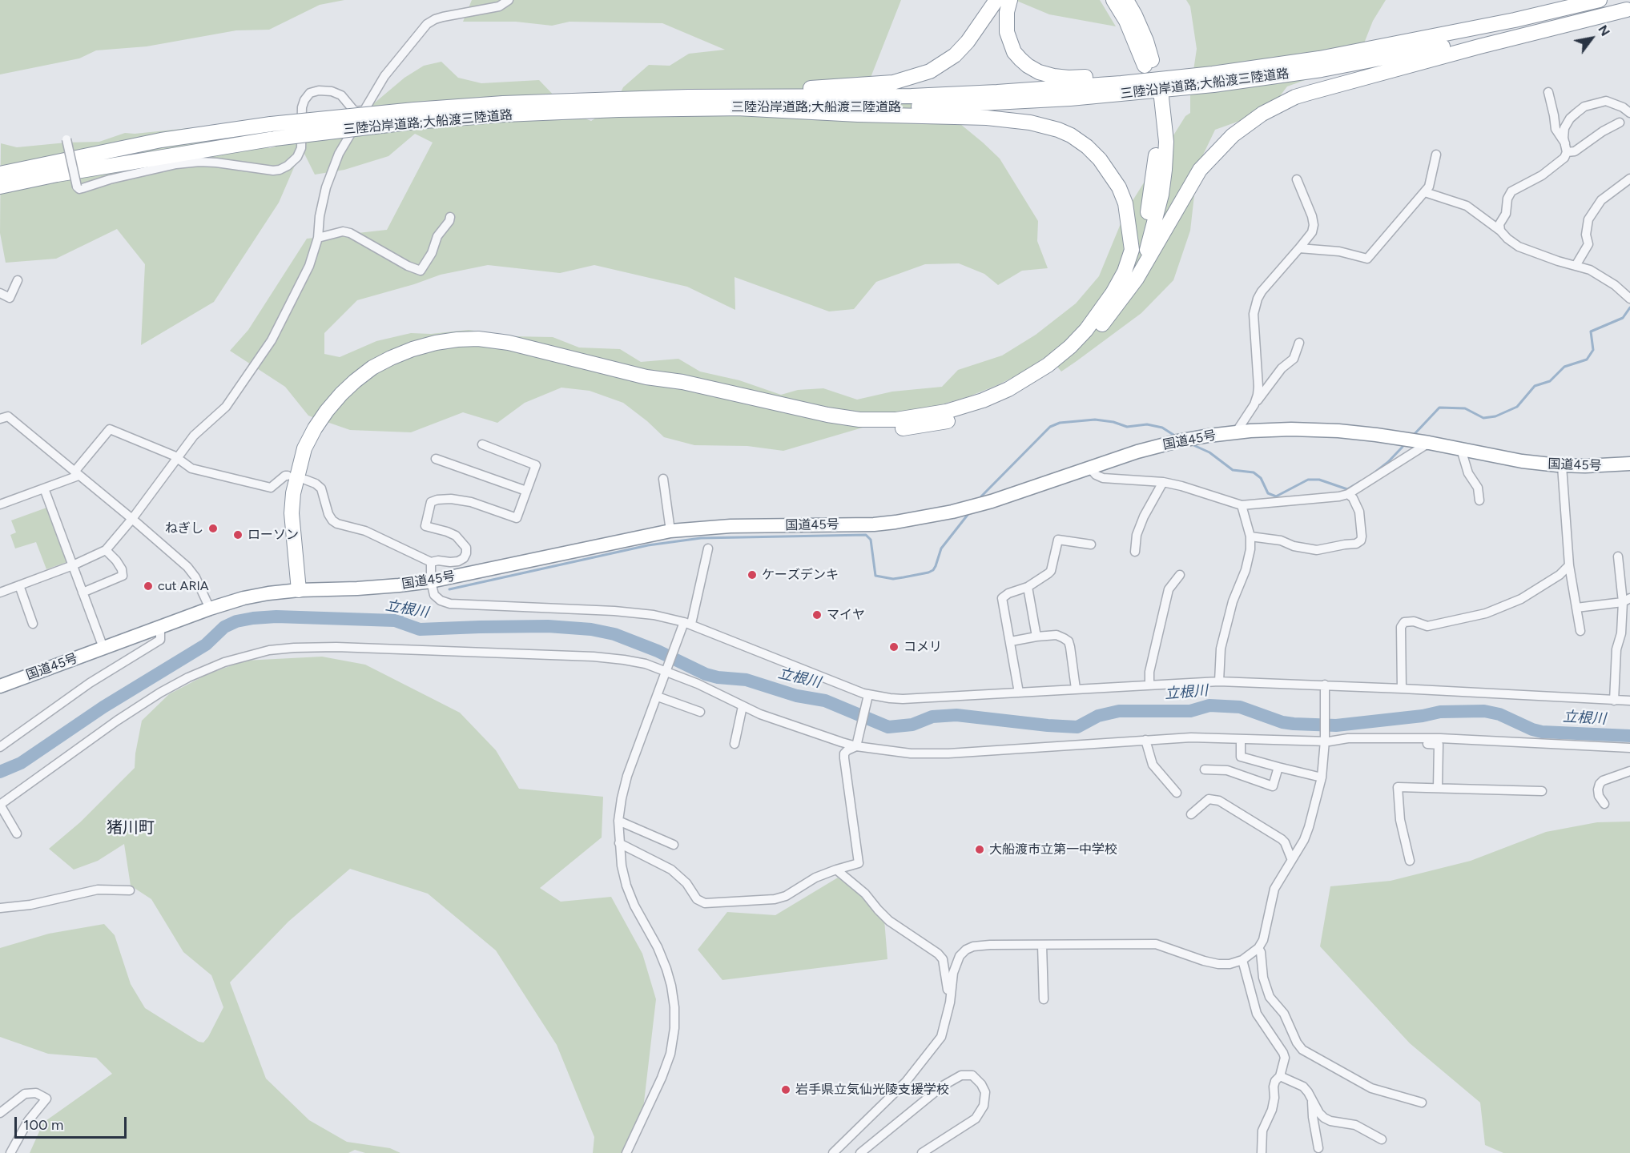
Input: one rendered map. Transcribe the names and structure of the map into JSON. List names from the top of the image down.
{
  "streets": {
    "highway": ["三陸沿岸道路;大船渡三陸道路", "国道45号"]
  },
  "districts": ["猪川町"],
  "water": ["立根川"],
  "places": [
    "ねぎし",
    "ローソン",
    "ケーズデンキ",
    "cut ARIA",
    "マイヤ",
    "コメリ",
    "大船渡市立第一中学校",
    "岩手県立気仙光陵支援学校"
  ],
  "scale_bar": "100 m",
  "north": "top right"
}
